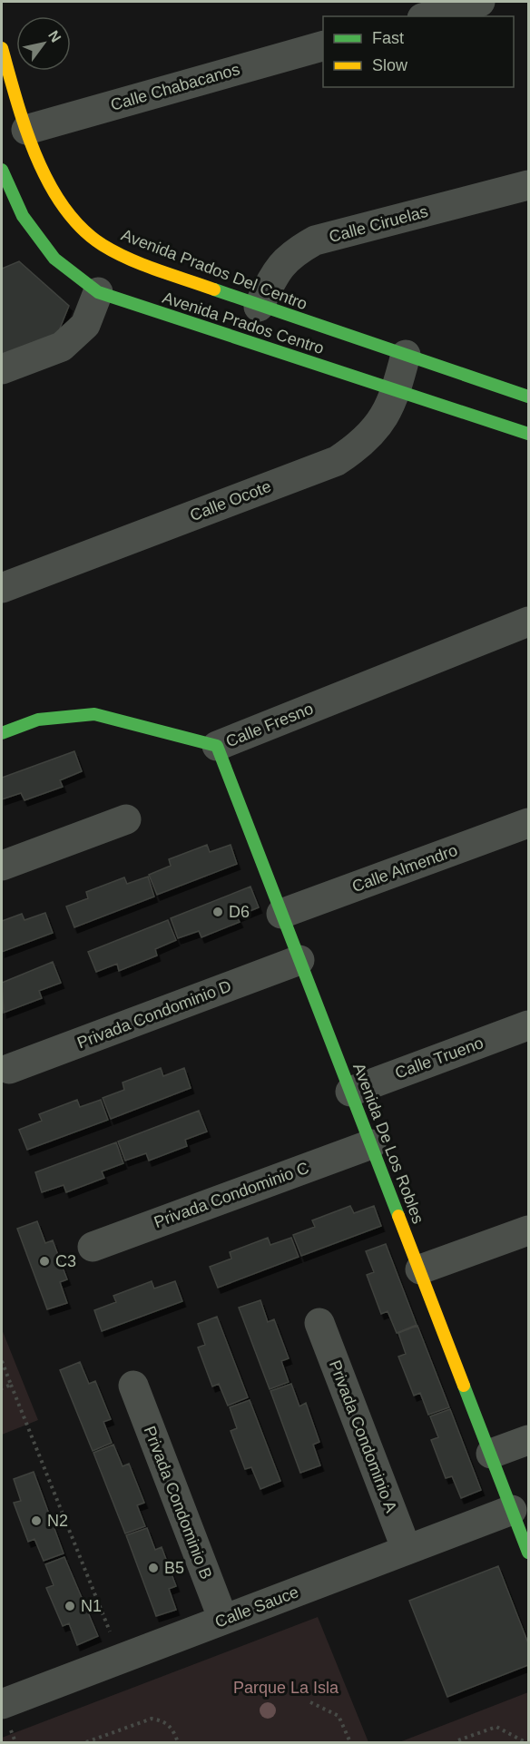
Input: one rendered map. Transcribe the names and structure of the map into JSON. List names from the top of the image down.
{
  "streets": {
    "street": [
      "Calle Chabacanos",
      "Calle Ciruelas",
      "Avenida Prados Del Centro",
      "Avenida Prados Centro",
      "Calle Ocote",
      "Calle Fresno",
      "Calle Almendro",
      "Privada Condominio D",
      "Calle Trueno",
      "Avenida De Los Robles",
      "Privada Condominio C",
      "Privada Condominio A",
      "Privada Condominio B",
      "Calle Sauce"
    ]
  },
  "crossings": [
    ["Calle Chabacanos", "Avenida Prados Del Centro"],
    ["Calle Ciruelas", "Avenida Prados Del Centro"],
    ["Avenida Prados Del Centro", "Calle Ocote"],
    ["Avenida Prados Centro", "Calle Ocote"],
    ["Calle Fresno", "Avenida De Los Robles"],
    ["Calle Almendro", "Avenida De Los Robles"],
    ["Privada Condominio D", "Avenida De Los Robles"],
    ["Calle Trueno", "Avenida De Los Robles"],
    ["Avenida De Los Robles", "Privada Condominio C"],
    ["Avenida De Los Robles", "Calle Sauce"],
    ["Privada Condominio A", "Calle Sauce"],
    ["Privada Condominio B", "Calle Sauce"]
  ],
  "parks": ["Parque La Isla"],
  "places": [
    "D6",
    "C3",
    "N2",
    "B5",
    "N1"
  ],
  "legend": ["Fast", "Slow"],
  "north": "top right"
}
